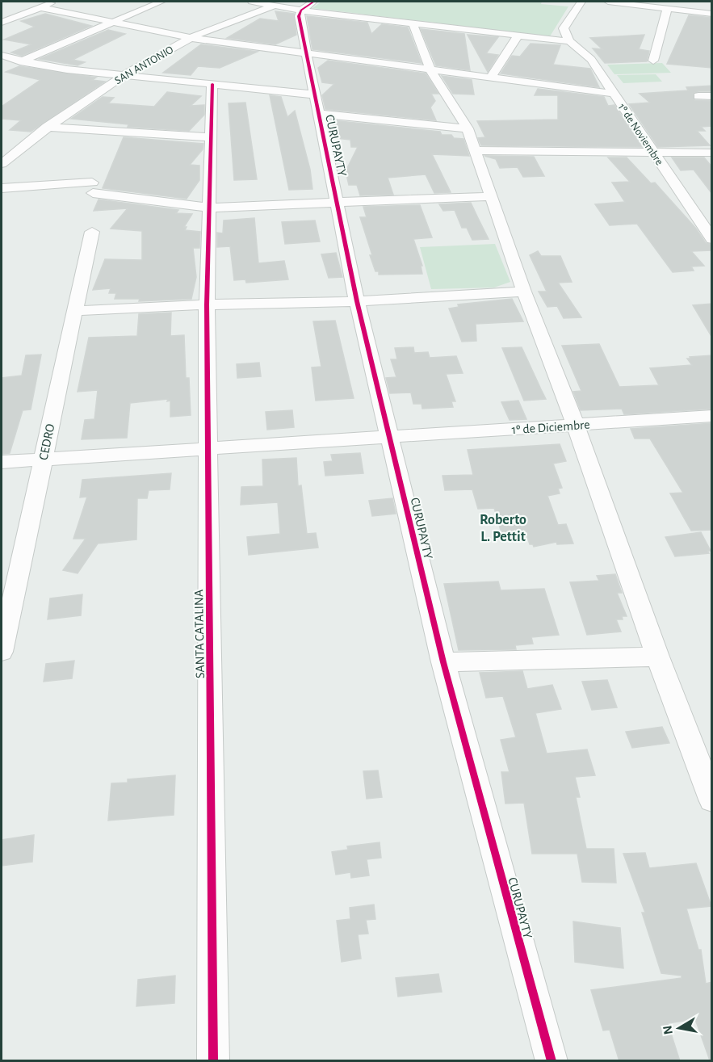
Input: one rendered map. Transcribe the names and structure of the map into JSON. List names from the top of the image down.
{
  "streets": {
    "street": [
      "SAN ANTONIO",
      "1º de Noviembre",
      "CURUPAYTY",
      "1º de Diciembre",
      "CEDRO",
      "SANTA CATALINA"
    ]
  },
  "crossings": [
    ["CURUPAYTY", "1º de Diciembre"],
    ["1º de Diciembre", "CEDRO"],
    ["1º de Diciembre", "SANTA CATALINA"]
  ],
  "districts": ["Roberto L. Pettit"],
  "north": "left"
}
